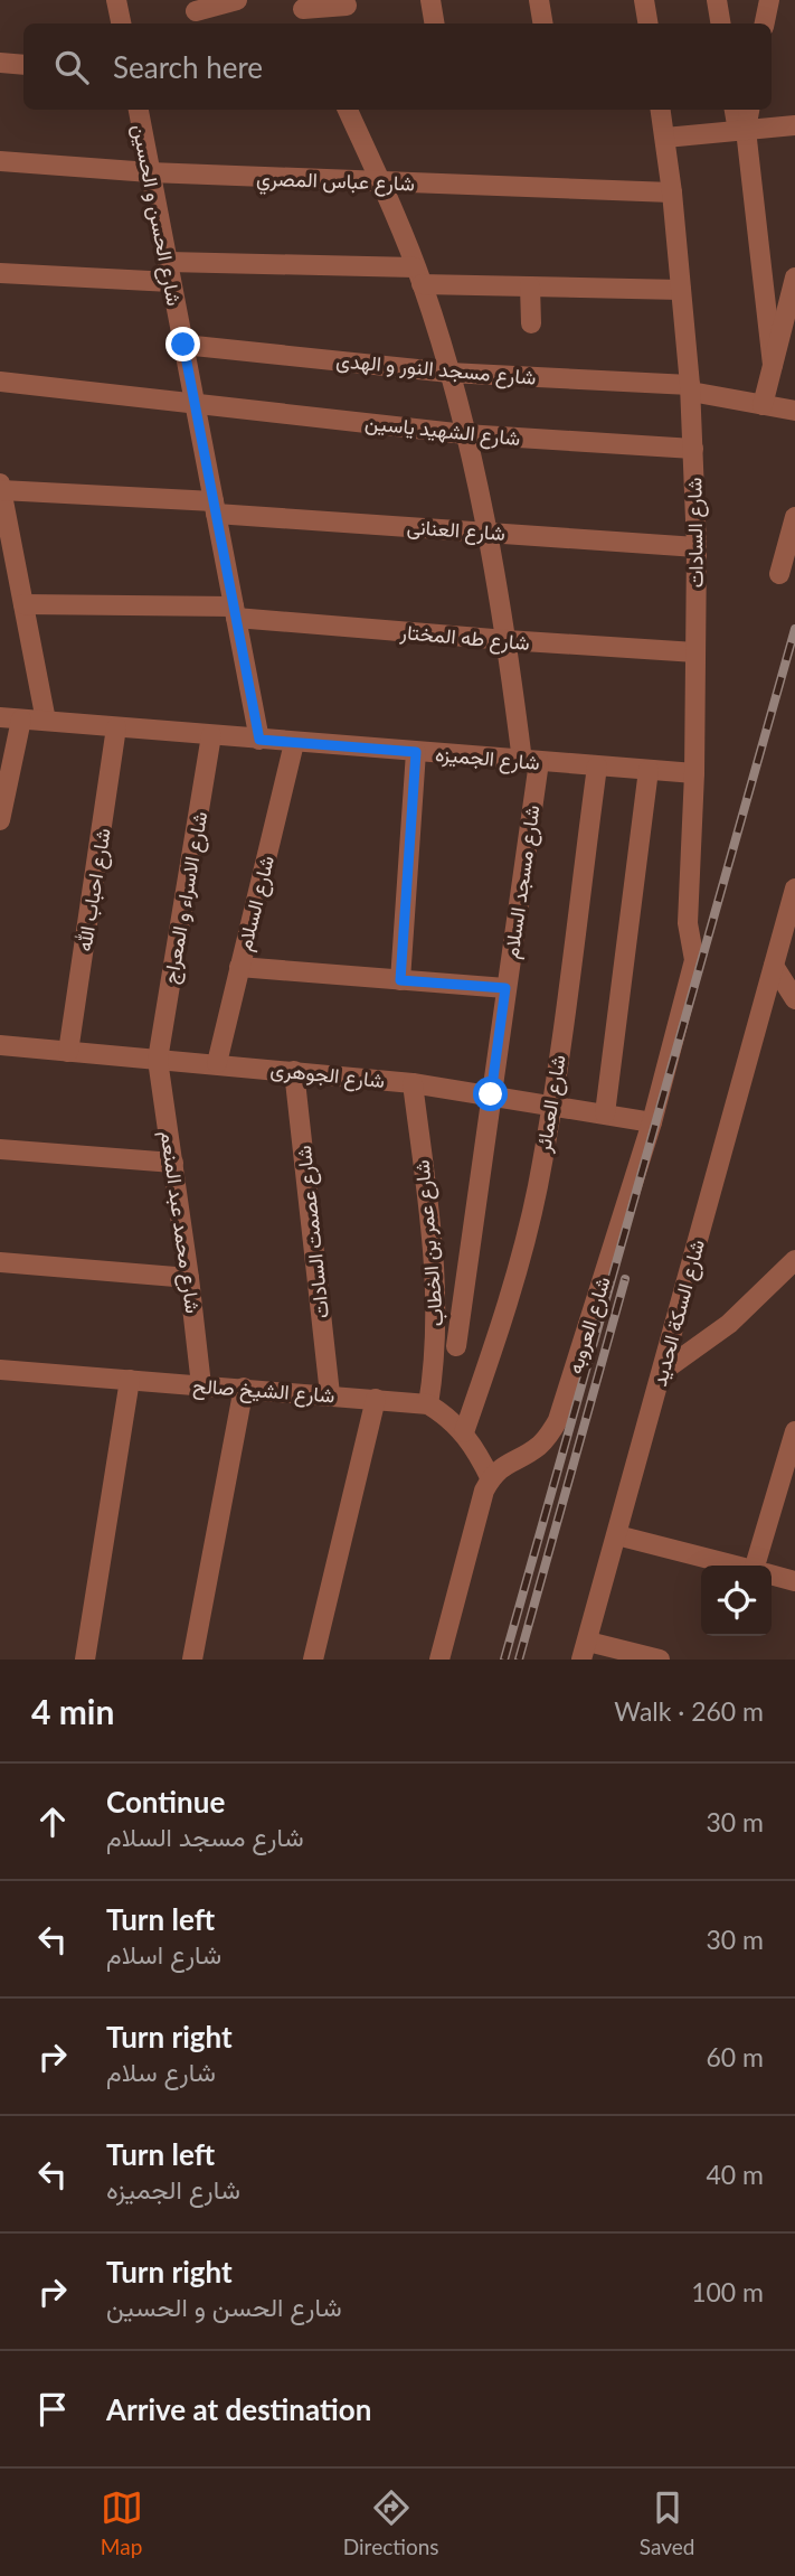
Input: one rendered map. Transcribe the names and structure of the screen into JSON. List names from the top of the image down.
{
  "streets": {
    "street": [
      "شارع عباس المصري",
      "شارع الحسن و الحسين",
      "شارع مسجد النور و الهدى",
      "شارع الشهيد ياسين",
      "شارع العنانى",
      "شارع السادات",
      "شارع طه المختار",
      "شارع الجميزه",
      "شارع مسجد السلام",
      "شارع احباب الله",
      "شارع الاسراء و المعراج",
      "شارع السلام",
      "شارع الجوهرى",
      "شارع العمائر",
      "شارع محمد عبد المنعم",
      "شارع عصمت السادات",
      "شارع عمر بن الخطاب",
      "شارع السكة الحديد",
      "شارع العروبه",
      "شارع الشيخ صالح"
    ]
  },
  "crossings": [
    ["شارع عباس المصري", "شارع الحسن و الحسين"],
    ["شارع عباس المصري", "شارع السادات"],
    ["شارع عباس المصري", "شارع مسجد السلام"],
    ["شارع الحسن و الحسين", "شارع مسجد النور و الهدى"],
    ["شارع الحسن و الحسين", "شارع الشهيد ياسين"],
    ["شارع الحسن و الحسين", "شارع العنانى"],
    ["شارع الحسن و الحسين", "شارع طه المختار"],
    ["شارع الحسن و الحسين", "شارع الجميزه"],
    ["شارع مسجد النور و الهدى", "شارع السادات"],
    ["شارع مسجد النور و الهدى", "شارع مسجد السلام"],
    ["شارع الشهيد ياسين", "شارع السادات"],
    ["شارع الشهيد ياسين", "شارع مسجد السلام"],
    ["شارع العنانى", "شارع السادات"],
    ["شارع العنانى", "شارع مسجد السلام"],
    ["شارع السادات", "شارع طه المختار"],
    ["شارع السادات", "شارع الجميزه"],
    ["شارع السادات", "شارع العروبه"],
    ["شارع طه المختار", "شارع مسجد السلام"],
    ["شارع الجميزه", "شارع مسجد السلام"],
    ["شارع الجميزه", "شارع احباب الله"],
    ["شارع الجميزه", "شارع الاسراء و المعراج"],
    ["شارع الجميزه", "شارع السلام"],
    ["شارع الجميزه", "شارع العمائر"],
    ["شارع مسجد السلام", "شارع الجوهرى"],
    ["شارع مسجد السلام", "شارع عمر بن الخطاب"],
    ["شارع احباب الله", "شارع الجوهرى"],
    ["شارع الاسراء و المعراج", "شارع الجوهرى"],
    ["شارع الاسراء و المعراج", "شارع محمد عبد المنعم"],
    ["شارع السلام", "شارع الجوهرى"],
    ["شارع الجوهرى", "شارع العمائر"],
    ["شارع الجوهرى", "شارع محمد عبد المنعم"],
    ["شارع الجوهرى", "شارع عصمت السادات"],
    ["شارع الجوهرى", "شارع عمر بن الخطاب"],
    ["شارع الجوهرى", "شارع العروبه"],
    ["شارع محمد عبد المنعم", "شارع الشيخ صالح"],
    ["شارع عصمت السادات", "شارع الشيخ صالح"],
    ["شارع عمر بن الخطاب", "شارع الشيخ صالح"]
  ],
  "page": {
    "search": "Search here",
    "heading": ["4 min", "Walk · 260 m"],
    "list": [
      ["Continue", "شارع مسجد السلام", "30 m"],
      ["Turn left", "شارع اسلام", "30 m"],
      ["Turn right", "شارع سلام", "60 m"],
      ["Turn left", "شارع الجميزه", "40 m"],
      ["Turn right", "شارع الحسن و الحسين", "100 m"],
      "Arrive at destination"
    ],
    "nav": ["Map", "Directions", "Saved"]
  }
}
